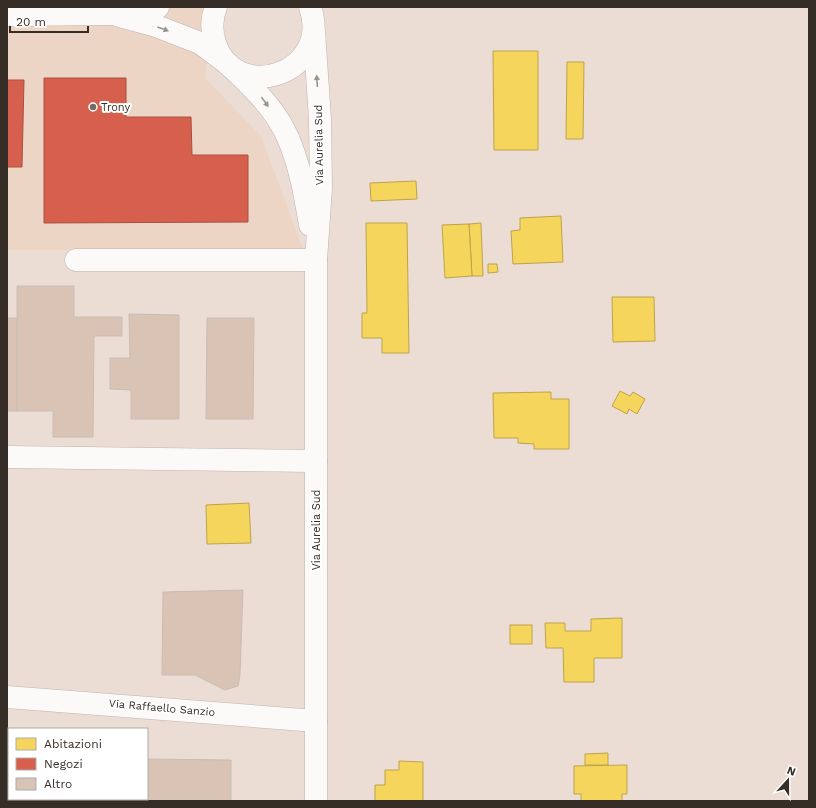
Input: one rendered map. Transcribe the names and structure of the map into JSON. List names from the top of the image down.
{
  "streets": {
    "street": ["Via Aurelia Sud", "Via Raffaello Sanzio"]
  },
  "crossings": [
    ["Via Aurelia Sud", "Via Raffaello Sanzio"]
  ],
  "places": ["Trony"],
  "legend": ["Abitazioni", "Negozi", "Altro"],
  "scale_bar": "20 m",
  "north": "top"
}
